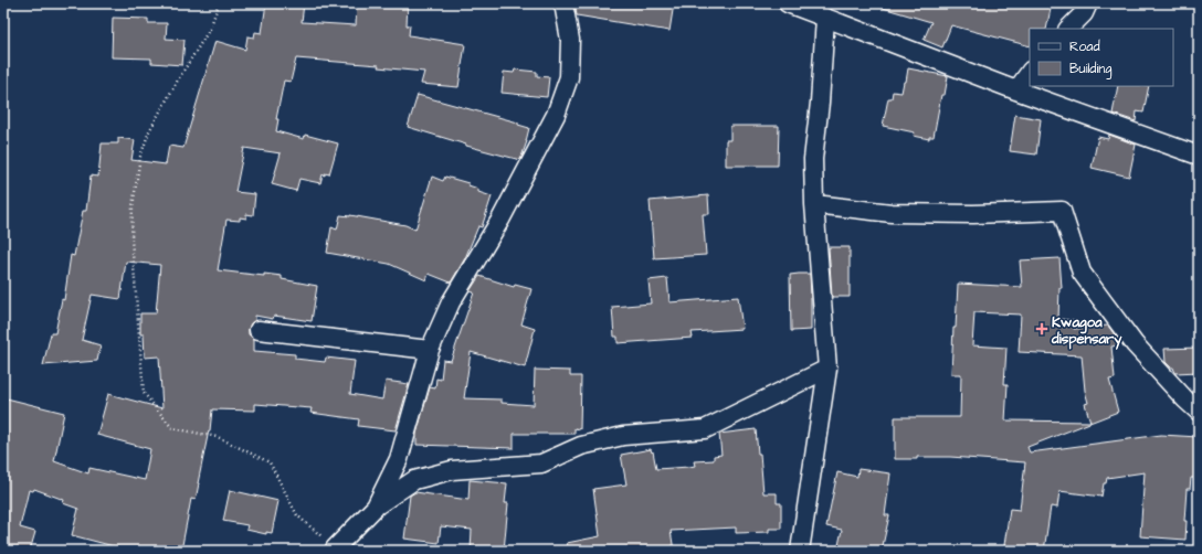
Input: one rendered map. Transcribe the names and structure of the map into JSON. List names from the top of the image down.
{
  "places": {
    "health": ["Kwagoa dispensary"]
  },
  "legend": ["Road", "Building"]
}
